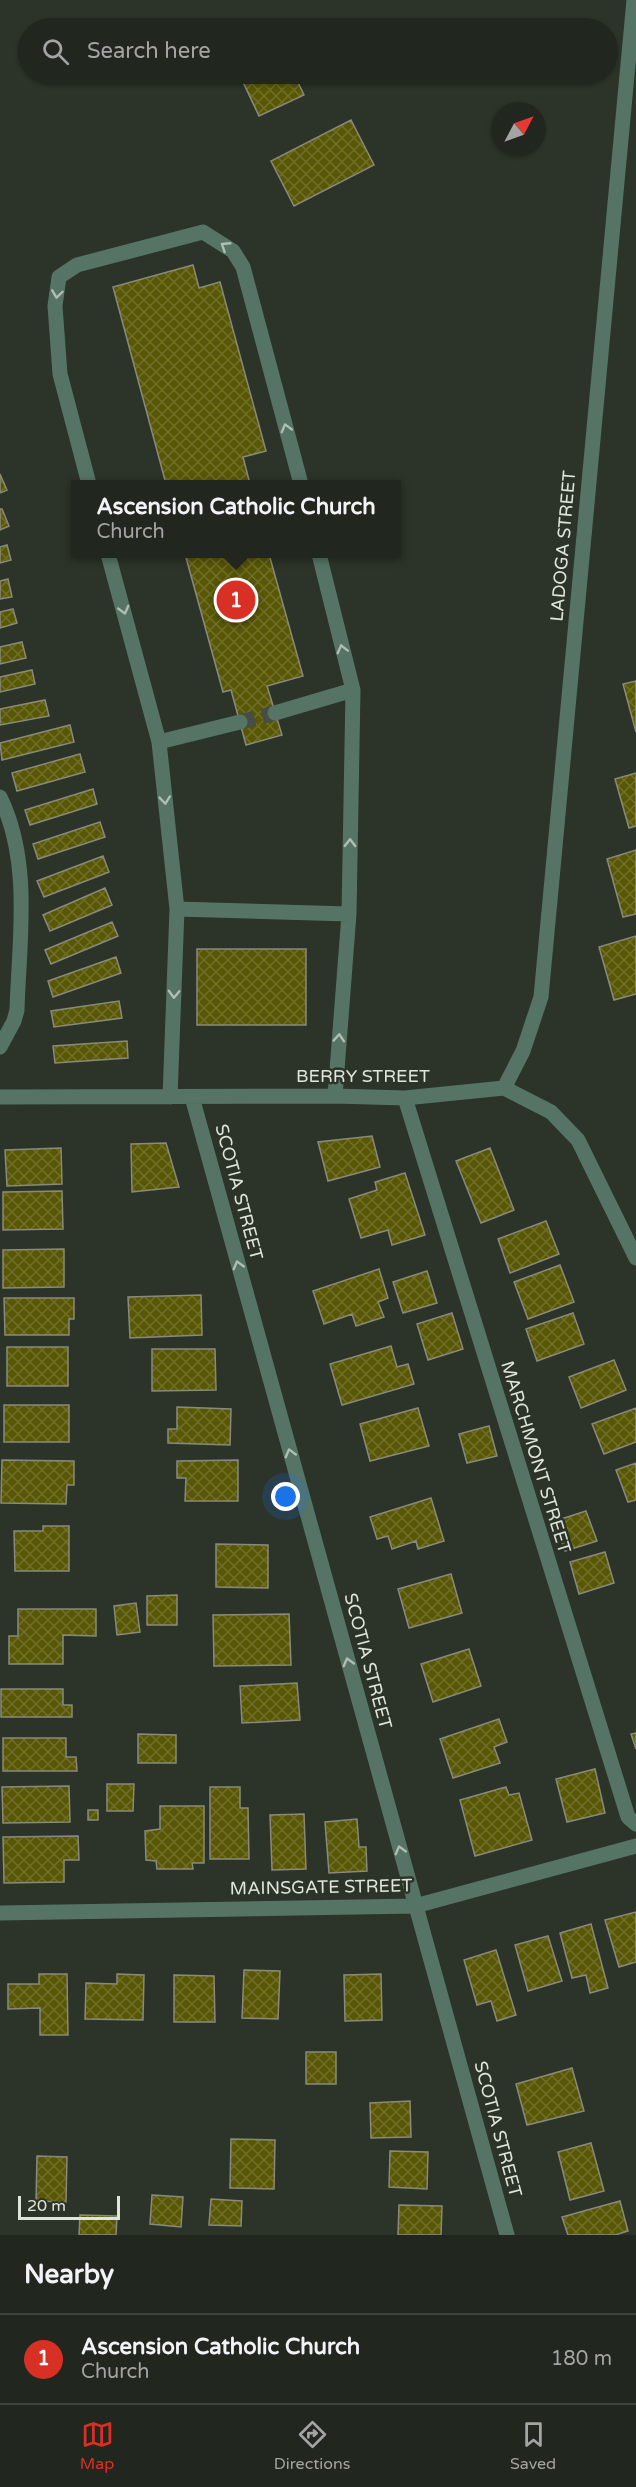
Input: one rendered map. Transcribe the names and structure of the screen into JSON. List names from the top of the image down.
{
  "streets": {
    "street": [
      "LADOGA STREET",
      "BERRY STREET",
      "SCOTIA STREET",
      "MARCHMONT STREET",
      "MAINSGATE STREET"
    ]
  },
  "crossings": [
    ["LADOGA STREET", "BERRY STREET"],
    ["BERRY STREET", "SCOTIA STREET"],
    ["BERRY STREET", "MARCHMONT STREET"],
    ["SCOTIA STREET", "MAINSGATE STREET"]
  ],
  "one_way": ["SCOTIA STREET"],
  "scale_bar": "20 m",
  "north": "top right",
  "page": {
    "search": "Search here",
    "popup": ["Ascension Catholic Church", "Church"],
    "pins": "1",
    "scale": "20 m",
    "heading": "Nearby",
    "list": [
      {
        "mark": "1",
        "name": "Ascension Catholic Church",
        "note": "Church",
        "value": "180 m"
      }
    ],
    "nav": ["Map", "Directions", "Saved"]
  }
}
